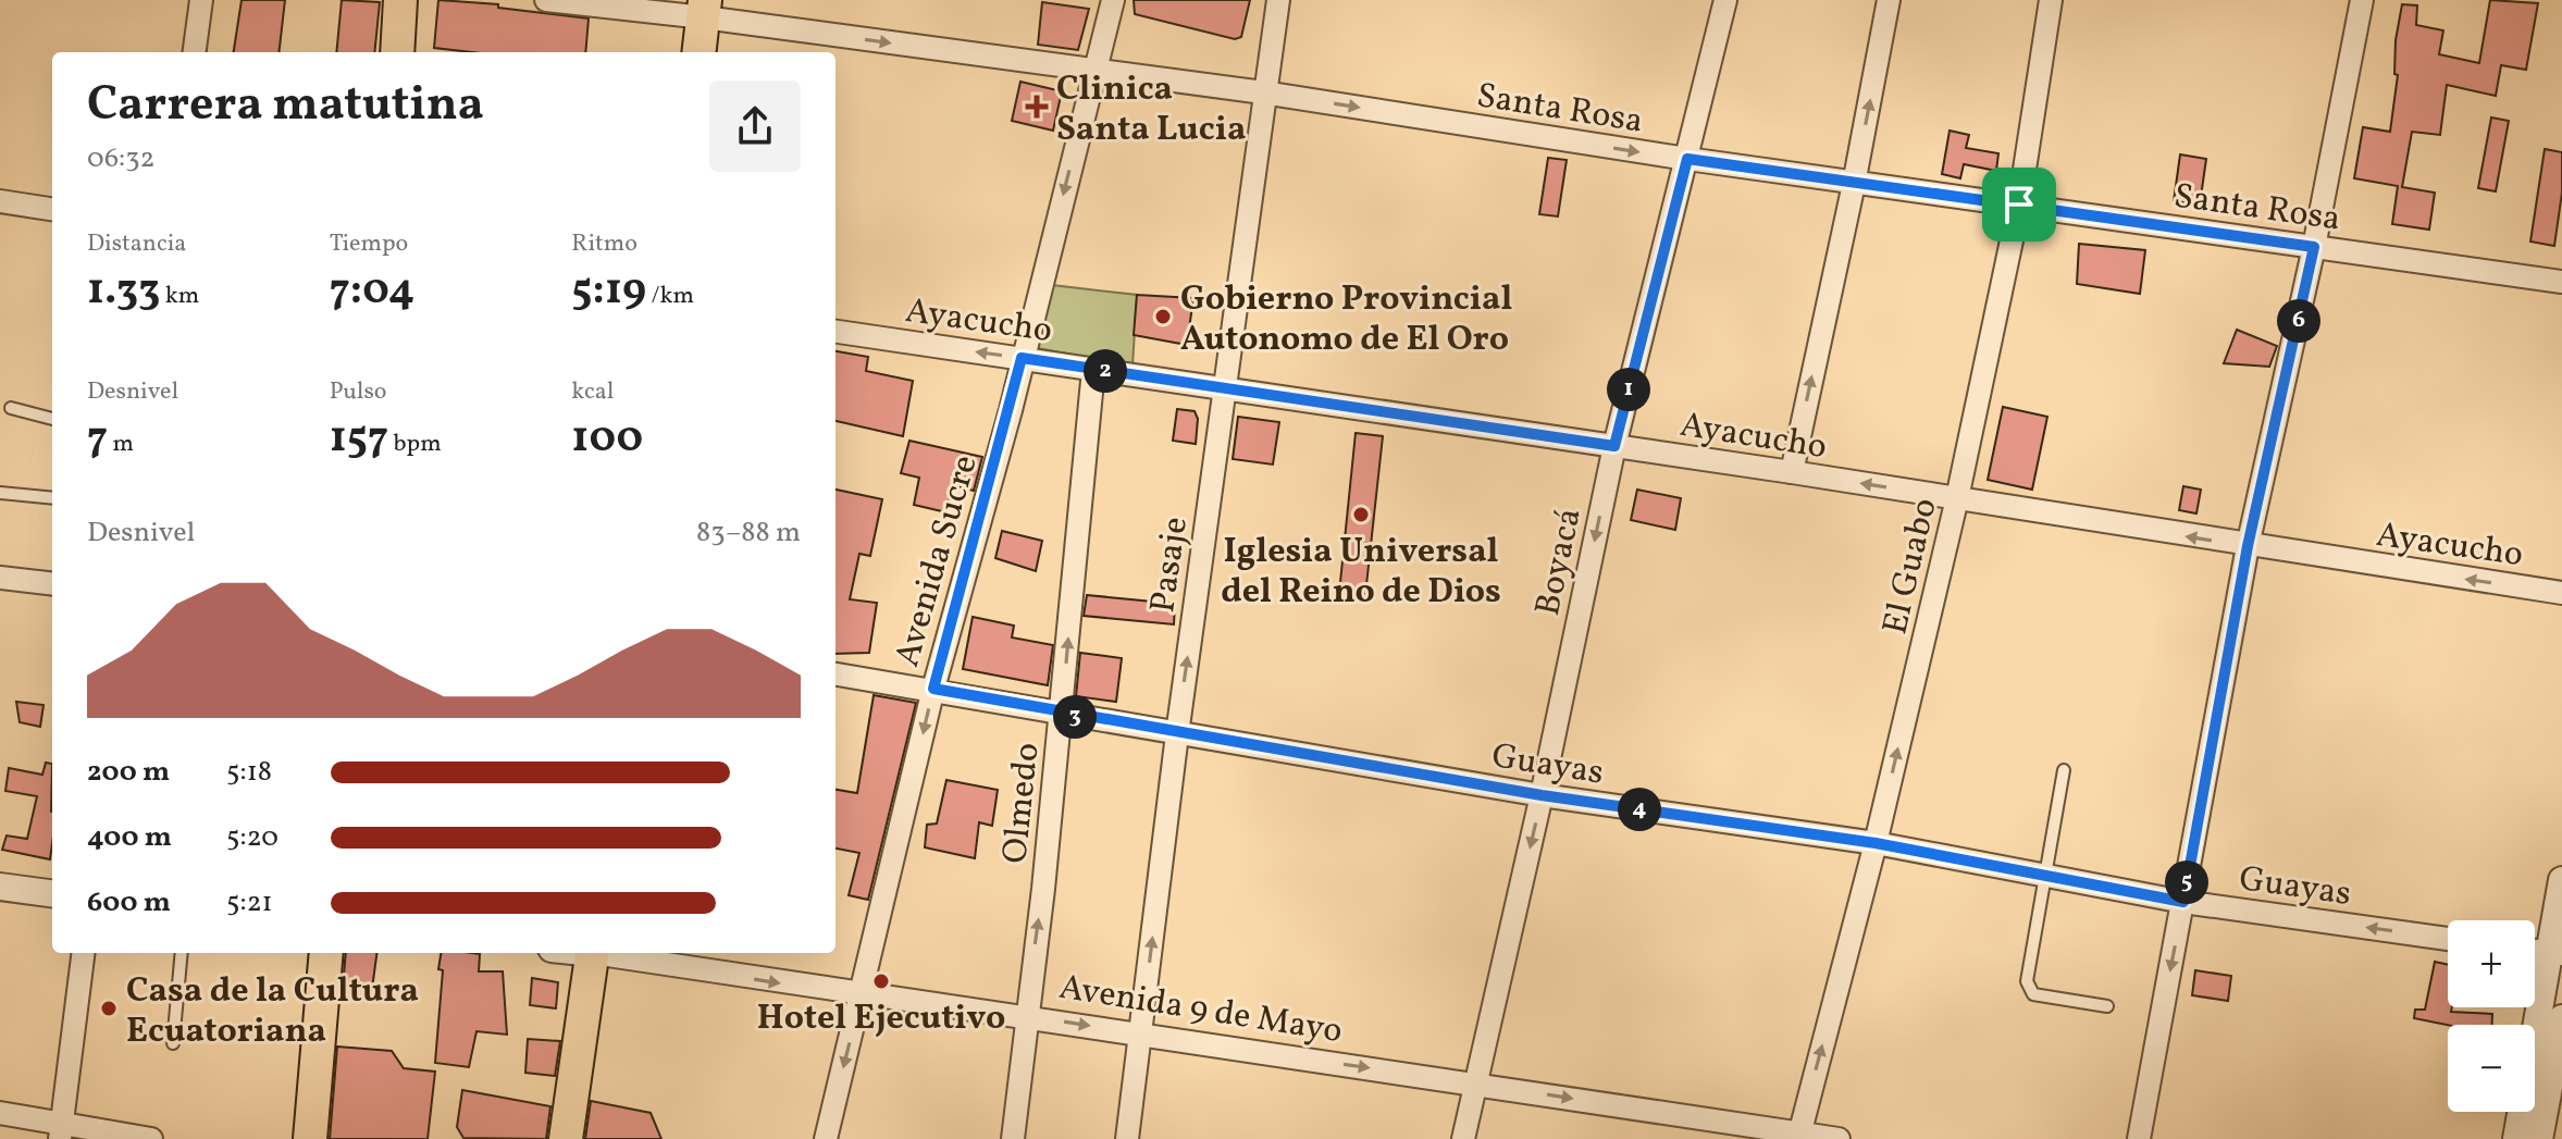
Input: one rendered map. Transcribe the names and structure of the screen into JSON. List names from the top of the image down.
{
  "streets": {
    "street": [
      "Santa Rosa",
      "Ayacucho",
      "Avenida Sucre",
      "Boyacá",
      "Pasaje",
      "El Guabo",
      "Guayas",
      "Olmedo",
      "Avenida 9 de Mayo"
    ]
  },
  "crossings": [
    ["Santa Rosa", "Avenida Sucre"],
    ["Santa Rosa", "Boyacá"],
    ["Santa Rosa", "Pasaje"],
    ["Santa Rosa", "El Guabo"],
    ["Ayacucho", "Avenida Sucre"],
    ["Ayacucho", "Boyacá"],
    ["Ayacucho", "Pasaje"],
    ["Ayacucho", "El Guabo"],
    ["Ayacucho", "Olmedo"],
    ["Avenida Sucre", "Guayas"],
    ["Avenida Sucre", "Avenida 9 de Mayo"],
    ["Boyacá", "Guayas"],
    ["Boyacá", "Avenida 9 de Mayo"],
    ["Pasaje", "Guayas"],
    ["Pasaje", "Avenida 9 de Mayo"],
    ["El Guabo", "Guayas"],
    ["El Guabo", "Avenida 9 de Mayo"],
    ["Guayas", "Olmedo"],
    ["Olmedo", "Avenida 9 de Mayo"]
  ],
  "one_way": [
    "Santa Rosa",
    "Ayacucho",
    "Avenida Sucre",
    "Boyacá",
    "Pasaje",
    "El Guabo",
    "Olmedo",
    "Avenida 9 de Mayo"
  ],
  "places": {
    "health": ["Clinica Santa Lucia"],
    "other": [
      "Gobierno Provincial Autonomo de El Oro",
      "Iglesia Universal del Reino de Dios",
      "Hotel Ejecutivo",
      "Casa de la Cultura Ecuatoriana"
    ]
  },
  "page": {
    "heading": ["Carrera matutina", "06:32"],
    "stats": [
      ["Distancia", "1.33 km"],
      ["Tiempo", "7:04"],
      ["Ritmo", "5:19 /km"],
      ["Desnivel", "7 m"],
      ["Pulso", "157 bpm"],
      ["kcal", "100"]
    ],
    "pins": [
      "6",
      "2",
      "1",
      "3",
      "4",
      "5"
    ],
    "chart": ["Desnivel", "83–88 m"],
    "list": [
      {
        "name": "200 m",
        "note": "5:18"
      },
      {
        "name": "400 m",
        "note": "5:20"
      },
      {
        "name": "600 m",
        "note": "5:21"
      }
    ],
    "map_buttons": ["+", "−"]
  }
}
